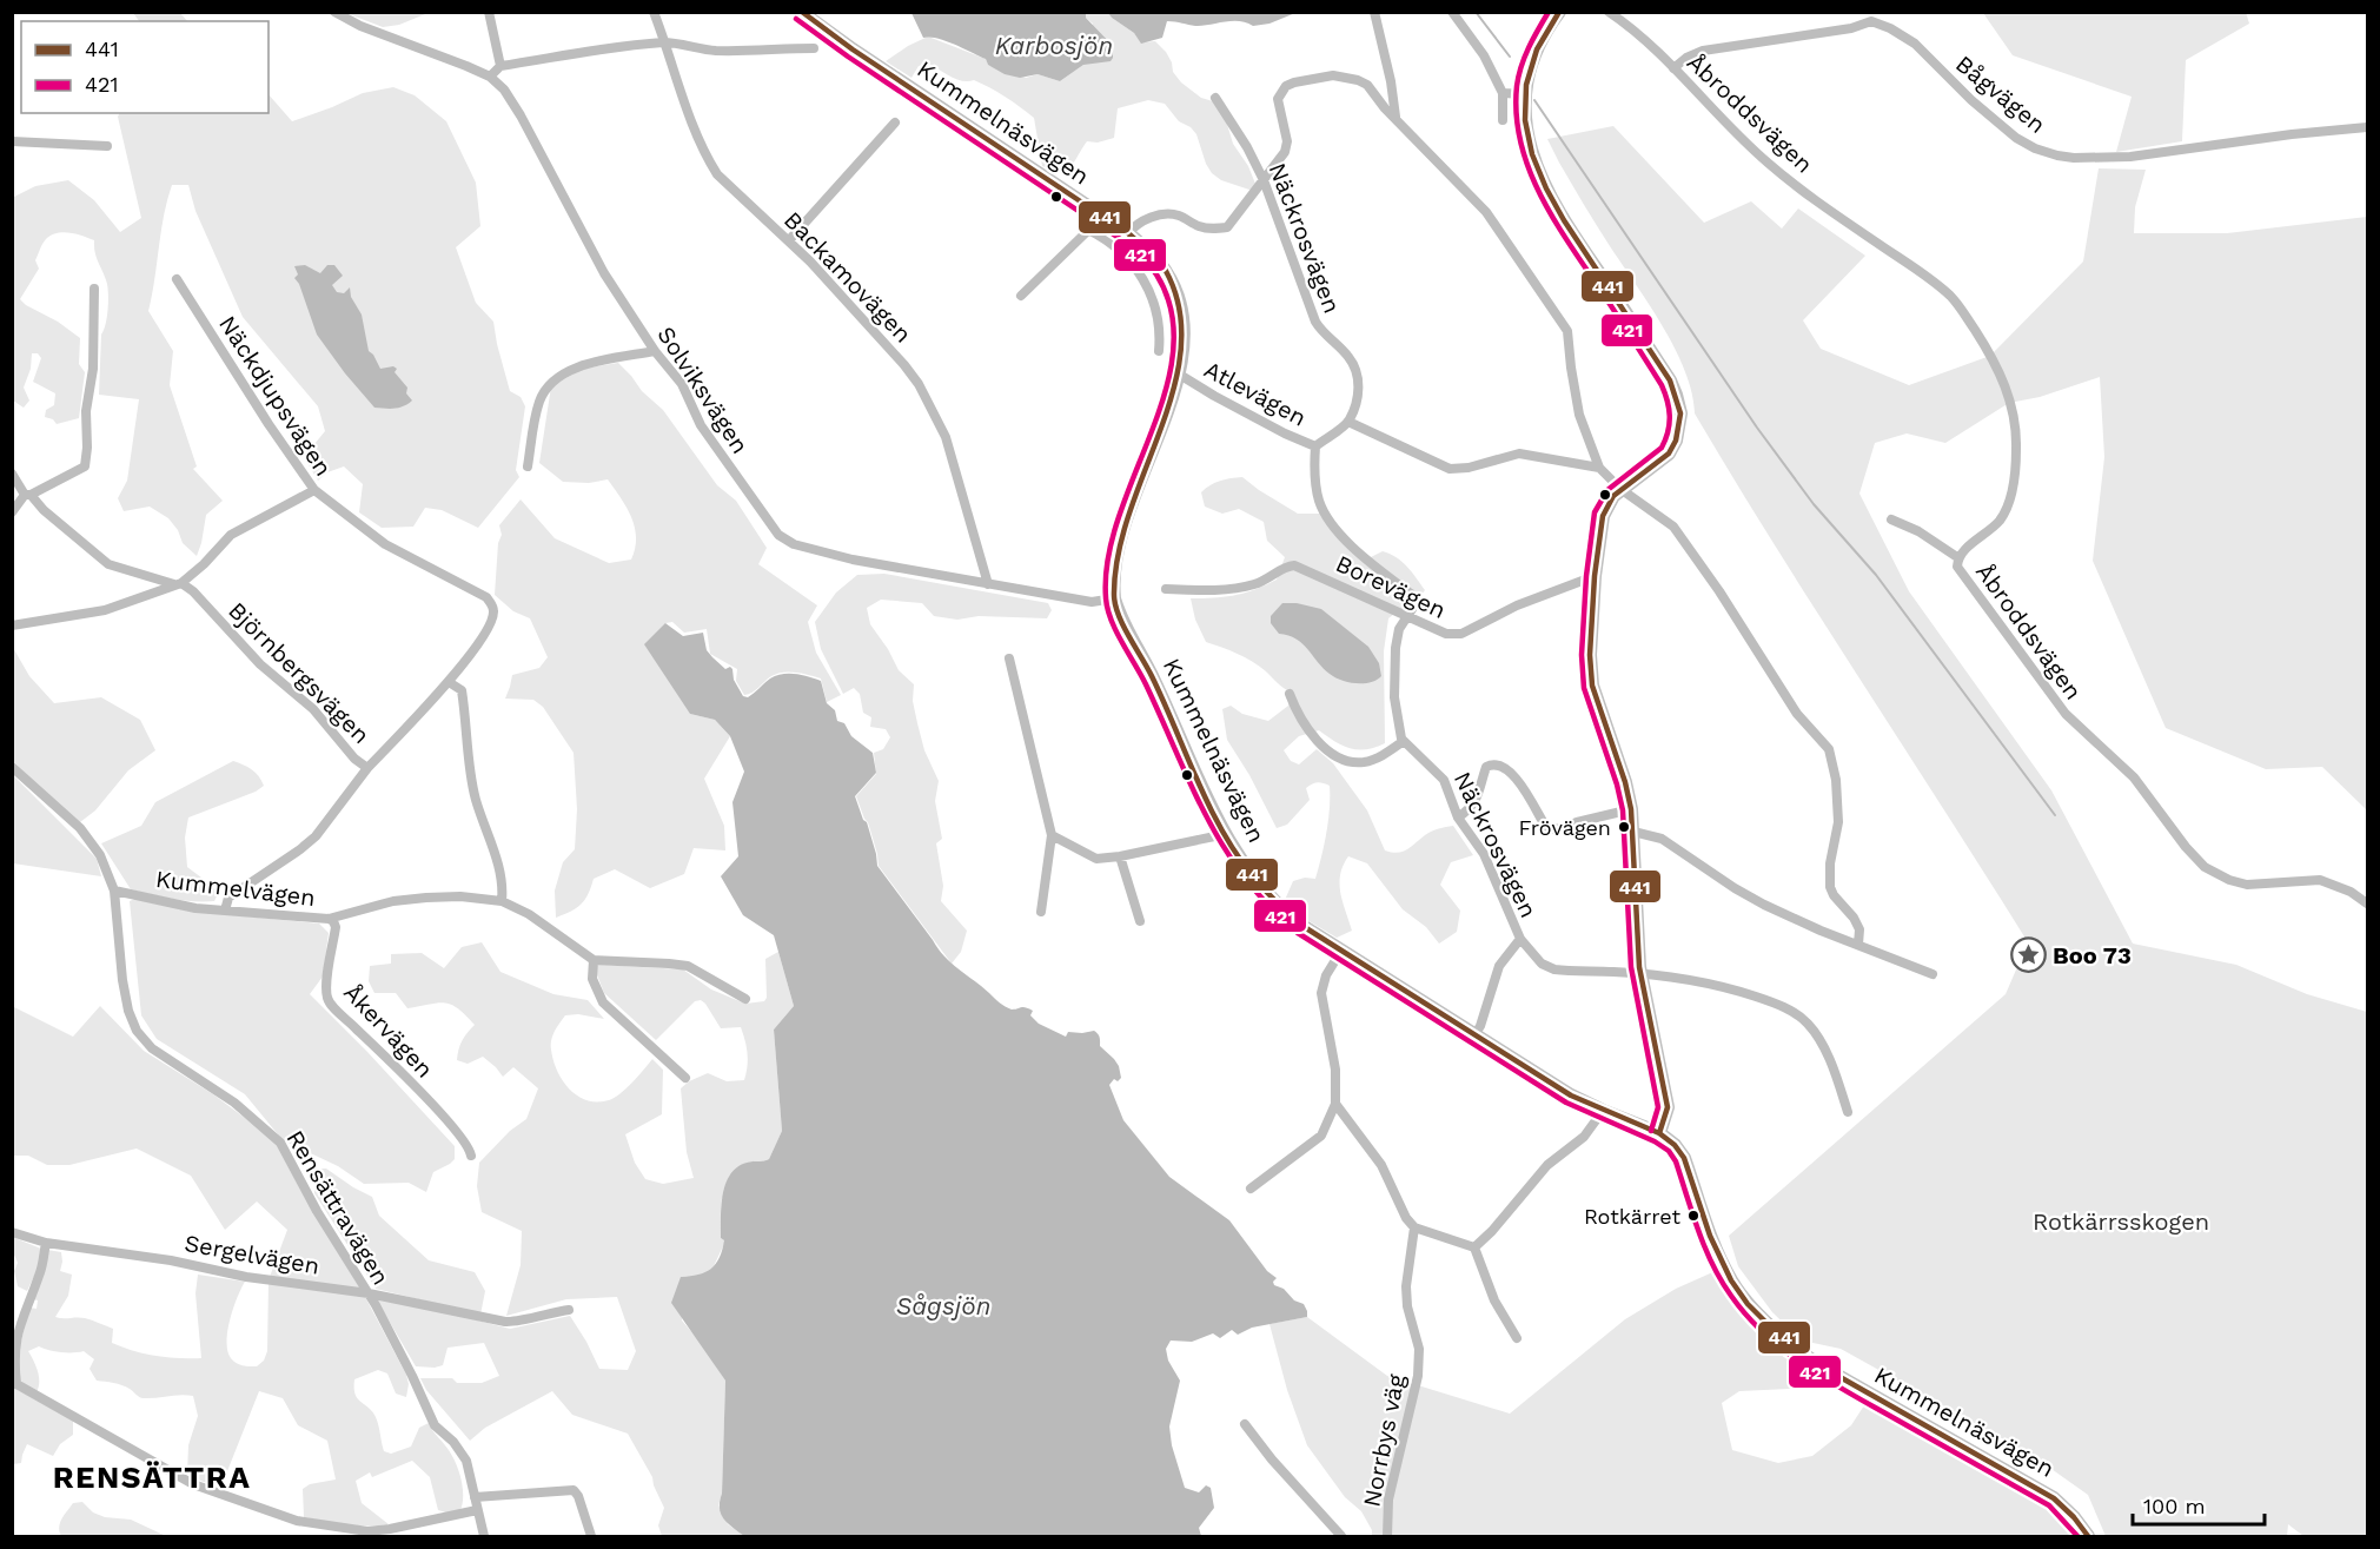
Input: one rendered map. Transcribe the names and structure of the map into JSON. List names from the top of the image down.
{
  "streets": {
    "street": [
      "Bågvägen",
      "Åbroddsvägen",
      "Kummelnäsvägen",
      "Näckrosvägen",
      "Backamovägen",
      "Solviksvägen",
      "Atlevägen",
      "Näckdjupsvägen",
      "Borevägen",
      "Björnbergsvägen",
      "Kummelvägen",
      "Åkervägen",
      "Rensättravägen",
      "Sergelvägen",
      "Norrbys väg"
    ]
  },
  "crossings": [
    ["Bågvägen", "Åbroddsvägen"],
    ["Kummelnäsvägen", "Solviksvägen"],
    ["Kummelnäsvägen", "Atlevägen"],
    ["Backamovägen", "Solviksvägen"],
    ["Näckdjupsvägen", "Björnbergsvägen"],
    ["Kummelvägen", "Åkervägen"],
    ["Kummelvägen", "Rensättravägen"],
    ["Rensättravägen", "Sergelvägen"]
  ],
  "districts": ["RENSÄTTRA"],
  "water": ["Karbosjön", "Sågsjön"],
  "parks": ["Rotkärrsskogen"],
  "places": {
    "other": ["Frövägen", "Rotkärret"],
    "place": ["Boo 73"]
  },
  "lines": ["transit line 441", "transit line 421"],
  "legend": ["441", "421"],
  "scale_bar": "100 m"
}
